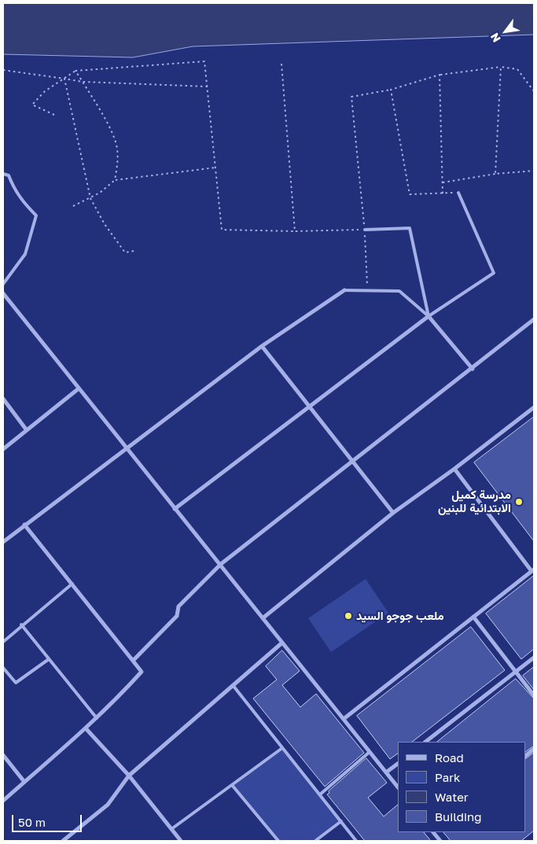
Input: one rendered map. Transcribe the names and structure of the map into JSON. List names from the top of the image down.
{
  "places": ["مدرسة كميل الابتدائية للبنين", "ملعب جوجو السيد"],
  "legend": [
    "Road",
    "Park",
    "Water",
    "Building"
  ],
  "scale_bar": "50 m",
  "north": "bottom left"
}
